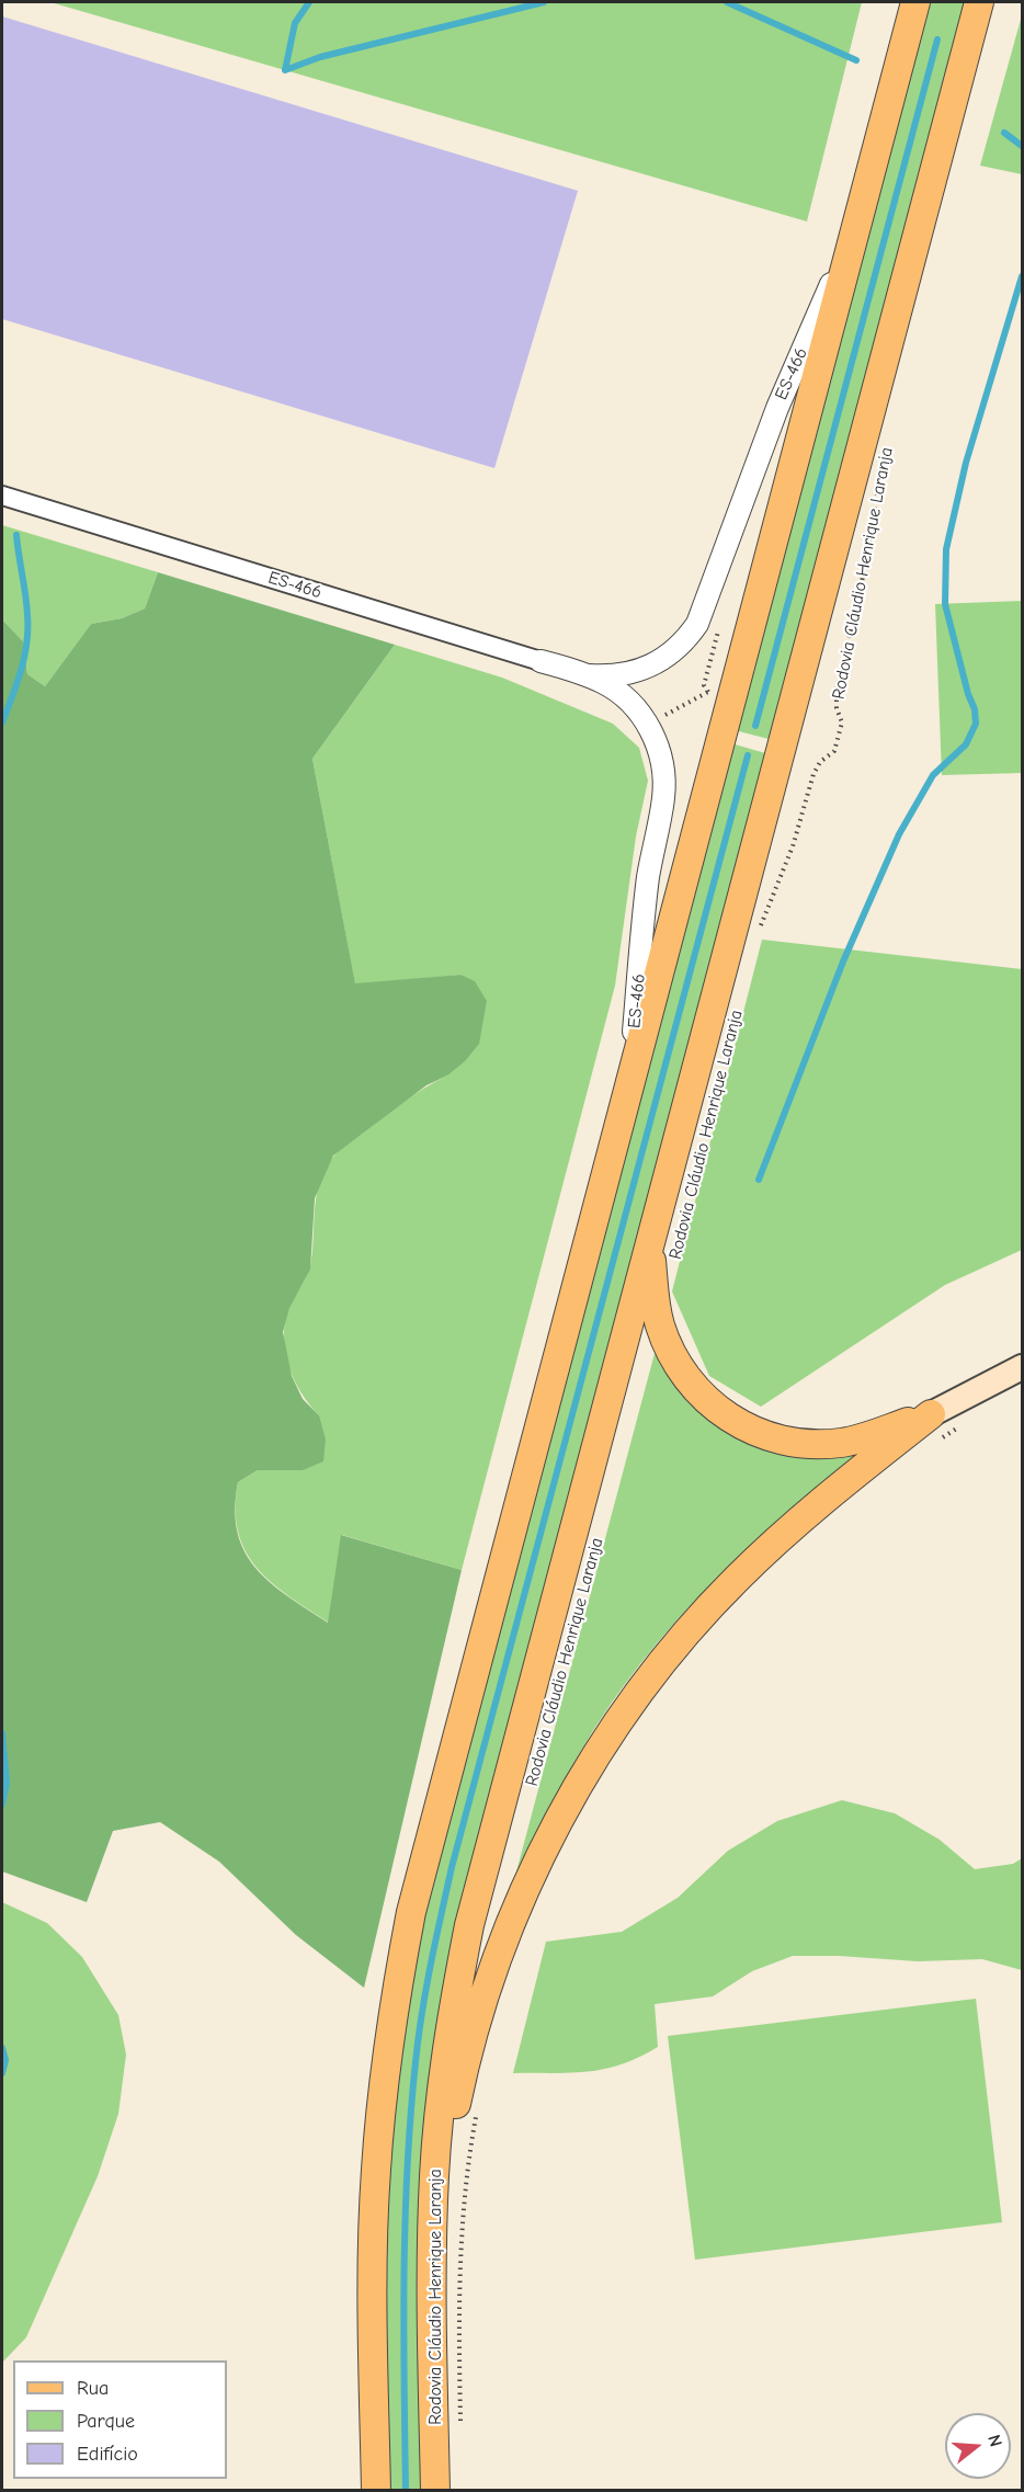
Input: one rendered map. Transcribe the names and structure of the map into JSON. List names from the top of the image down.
{
  "streets": {
    "main road": ["Rodovia Cláudio Henrique Laranja"],
    "street": ["ES-466"]
  },
  "legend": ["Rua", "Parque", "Edifício"],
  "north": "right"
}
